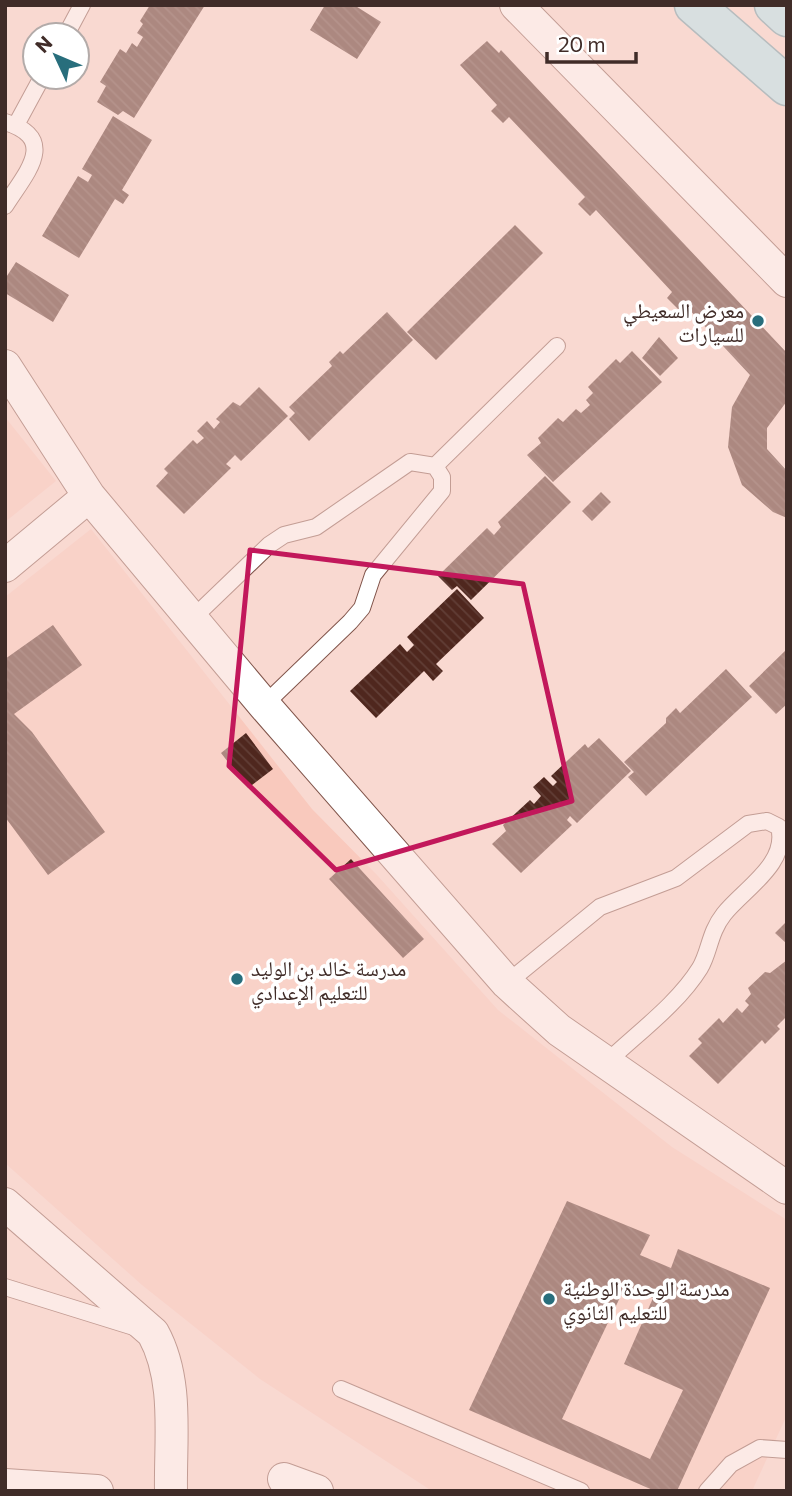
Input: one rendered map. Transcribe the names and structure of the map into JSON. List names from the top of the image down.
{
  "places": ["معرض السعيطي للسيارات", "مدرسة خالد بن الوليد للتعليم الإعدادي", "مدرسة الوحدة الوطنية للتعليم الثانوي"],
  "scale_bar": "20 m",
  "north": "top left"
}
